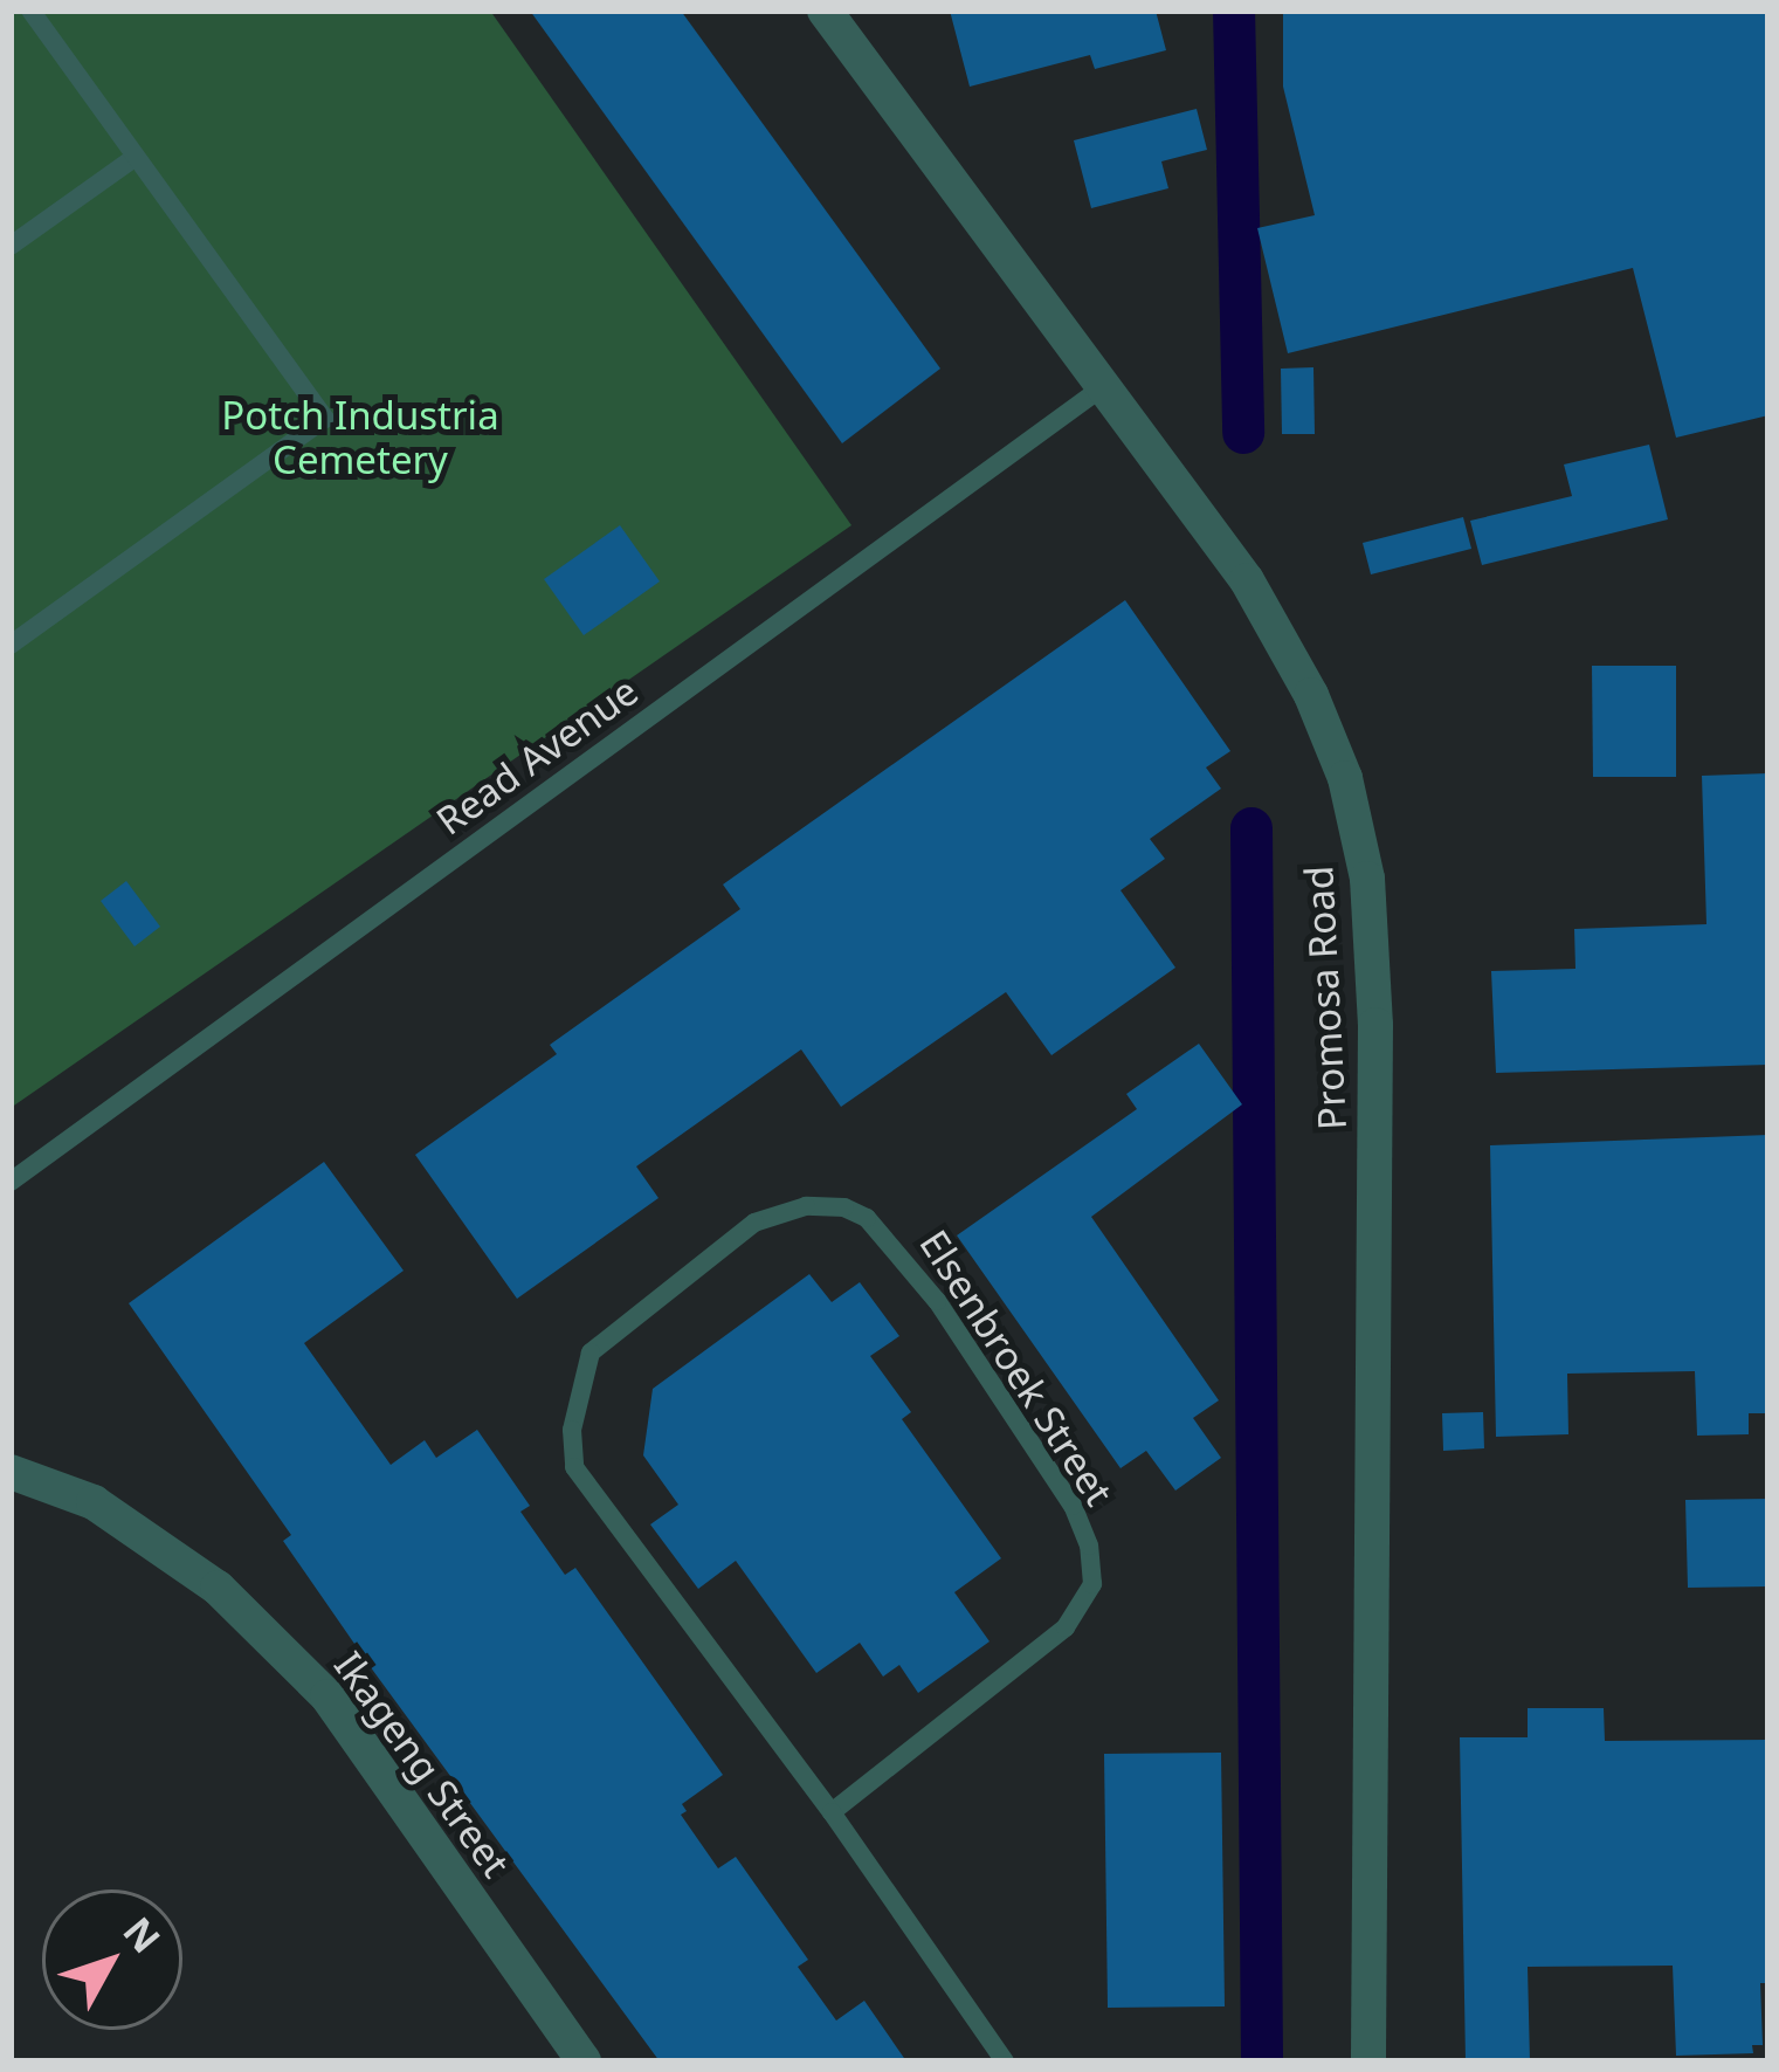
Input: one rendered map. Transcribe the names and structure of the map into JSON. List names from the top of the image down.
{
  "streets": {
    "street": ["Promosa Road", "Ikageng Street"],
    "lane": ["Read Avenue", "Elsenbroek Street"]
  },
  "crossings": [
    ["Read Avenue", "Promosa Road"]
  ],
  "parks": ["Potch Industria Cemetery"],
  "north": "top right"
}
